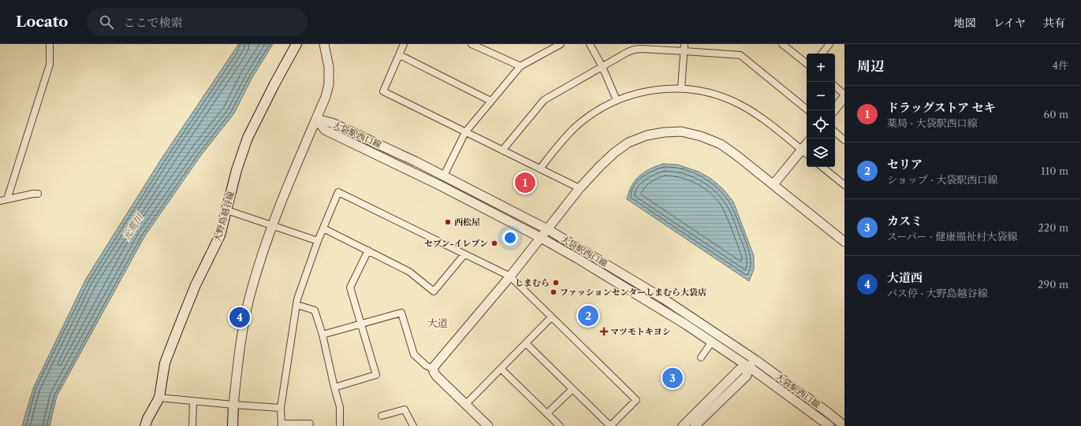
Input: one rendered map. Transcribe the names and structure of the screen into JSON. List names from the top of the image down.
{
  "streets": {
    "main road": ["大野島越谷線"],
    "street": ["大袋駅西口線"]
  },
  "districts": ["大道"],
  "water": ["元荒川"],
  "places": {
    "other": [
      "西松屋",
      "セブン-イレブン",
      "しまむら",
      "ファッションセンターしまむら大袋店"
    ],
    "health": ["マツモトキヨシ"]
  },
  "page": {
    "header": "Locato",
    "search": "ここで検索",
    "nav": ["地図", "レイヤ", "共有"],
    "heading": ["周辺", "4件"],
    "map_buttons": ["+", "−"],
    "list": [
      {
        "mark": "1",
        "name": "ドラッグストア セキ",
        "note": "薬局 · 大袋駅西口線",
        "value": "60 m"
      },
      {
        "mark": "2",
        "name": "セリア",
        "note": "ショップ · 大袋駅西口線",
        "value": "110 m"
      },
      {
        "mark": "3",
        "name": "カスミ",
        "note": "スーパー · 健康福祉村大袋線",
        "value": "220 m"
      },
      {
        "mark": "4",
        "name": "大道西",
        "note": "バス停 · 大野島越谷線",
        "value": "290 m"
      }
    ],
    "pins": [
      "1",
      "2",
      "4",
      "3"
    ]
  }
}
